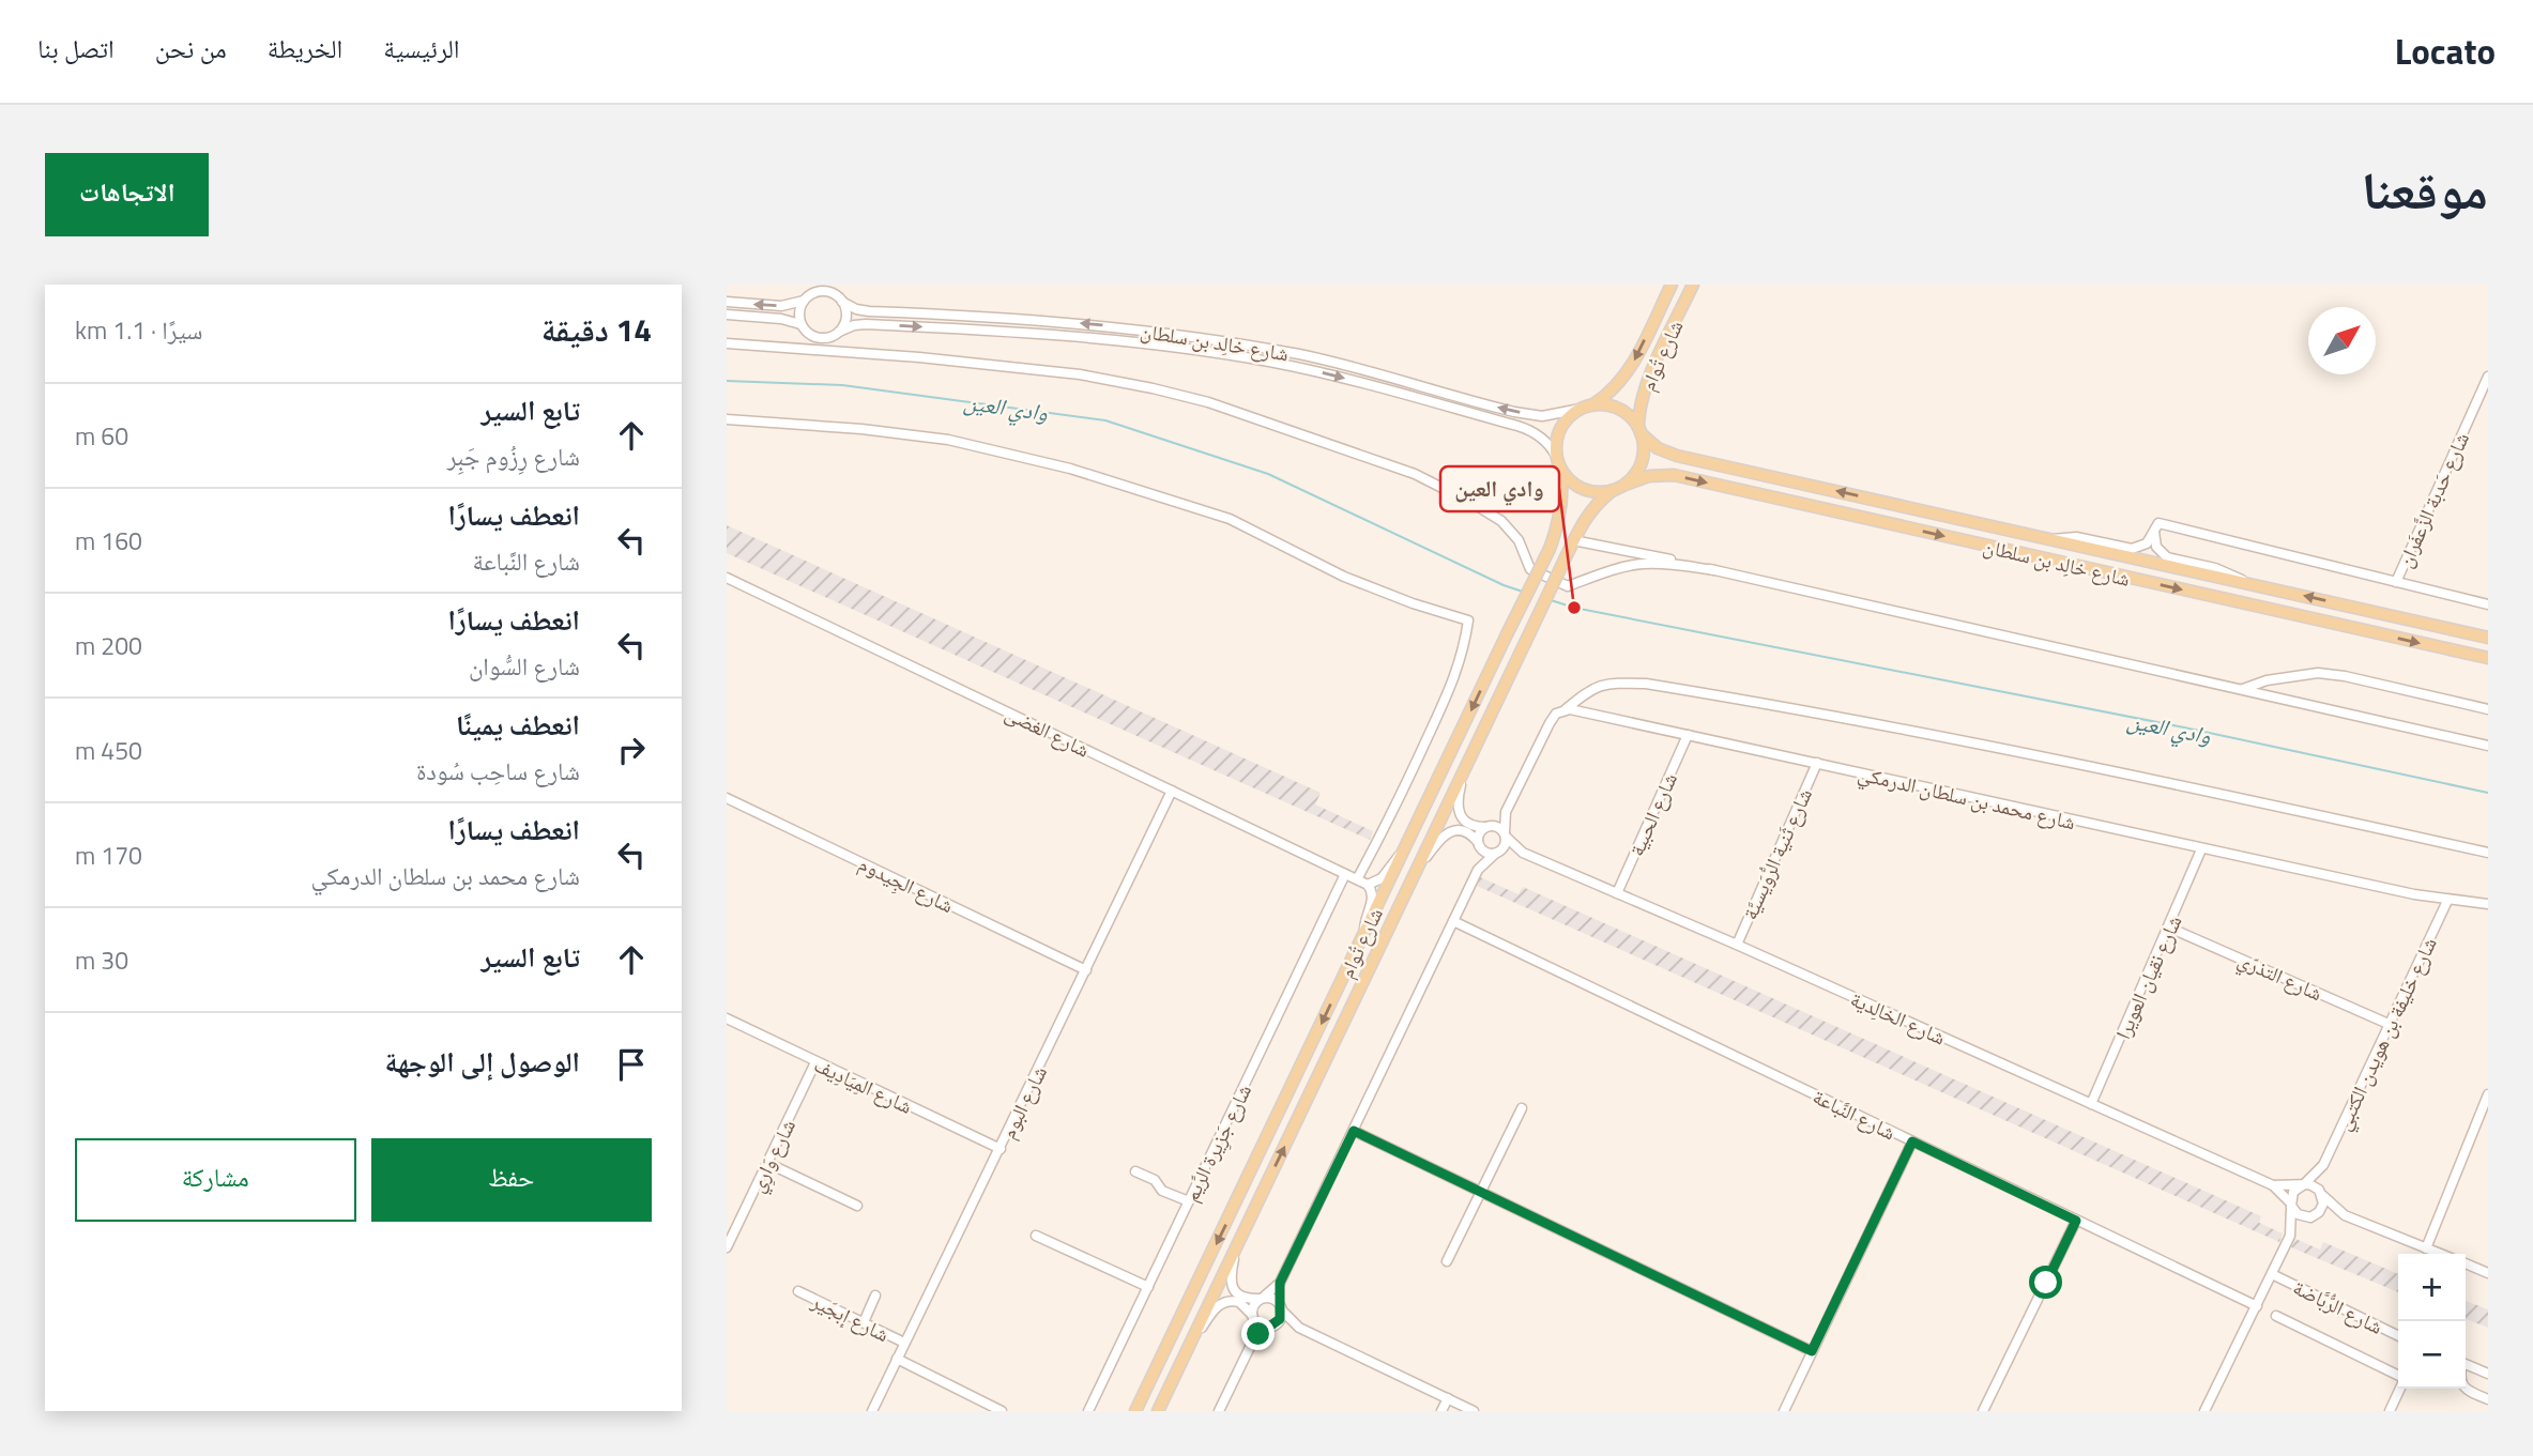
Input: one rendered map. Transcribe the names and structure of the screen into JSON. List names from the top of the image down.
{
  "streets": {
    "main road": ["شارع خالِد بن سلطان", "شارع تُوام"],
    "street": [
      "شارع حَدبة الزَّعفَران",
      "شارع الغضى",
      "شارع محمد بن سلطان الدرمكي",
      "شارع الحبية",
      "شارع ثَنية الرُّوَيسيَّة",
      "شارع الجِيدوم",
      "شارع التذرّي",
      "شارع نقيان العويرا",
      "شارع الخالِدية",
      "شارع خليفة بن هويدن الكتبي",
      "شارع المِيَادِيف",
      "شارع البوم",
      "شارع النَّباعة",
      "شارع جَزِيرة الرِّيم",
      "شارع وَارِي",
      "شارع الرُّبَّاضة",
      "شارع إبجَير"
    ]
  },
  "crossings": [
    ["شارع خالِد بن سلطان", "شارع تُوام"],
    ["شارع الغضى", "شارع البوم"],
    ["شارع الغضى", "شارع جَزِيرة الرِّيم"],
    ["شارع محمد بن سلطان الدرمكي", "شارع الحبية"],
    ["شارع محمد بن سلطان الدرمكي", "شارع ثَنية الرُّوَيسيَّة"],
    ["شارع محمد بن سلطان الدرمكي", "شارع نقيان العويرا"],
    ["شارع محمد بن سلطان الدرمكي", "شارع خليفة بن هويدن الكتبي"],
    ["شارع الحبية", "شارع الخالِدية"],
    ["شارع ثَنية الرُّوَيسيَّة", "شارع الخالِدية"],
    ["شارع الجِيدوم", "شارع البوم"],
    ["شارع التذرّي", "شارع نقيان العويرا"],
    ["شارع التذرّي", "شارع خليفة بن هويدن الكتبي"],
    ["شارع نقيان العويرا", "شارع الخالِدية"],
    ["شارع الخالِدية", "شارع خليفة بن هويدن الكتبي"],
    ["شارع المِيَادِيف", "شارع البوم"],
    ["شارع المِيَادِيف", "شارع وَارِي"],
    ["شارع البوم", "شارع إبجَير"]
  ],
  "water": ["وادي العين"],
  "places": ["وادي العين"],
  "north": "top right",
  "page": {
    "header": "Locato",
    "nav": [
      "الرئيسية",
      "الخريطة",
      "من نحن",
      "اتصل بنا"
    ],
    "title": "موقعنا",
    "buttons": [
      "الاتجاهات",
      ["حفظ", "مشاركة"]
    ],
    "heading": ["14 دقيقة", "سيرًا · 1.1 km"],
    "list": [
      ["تابع السير", "شارع رِزُوم جَبِر", "60 m"],
      ["انعطف يسارًا", "شارع النَّباعة", "160 m"],
      ["انعطف يسارًا", "شارع السُّوان", "200 m"],
      ["انعطف يمينًا", "شارع ساحِب سُودة", "450 m"],
      ["انعطف يسارًا", "شارع محمد بن سلطان الدرمكي", "170 m"],
      ["تابع السير", "30 m"],
      "الوصول إلى الوجهة"
    ],
    "map_buttons": ["+", "−"]
  }
}
